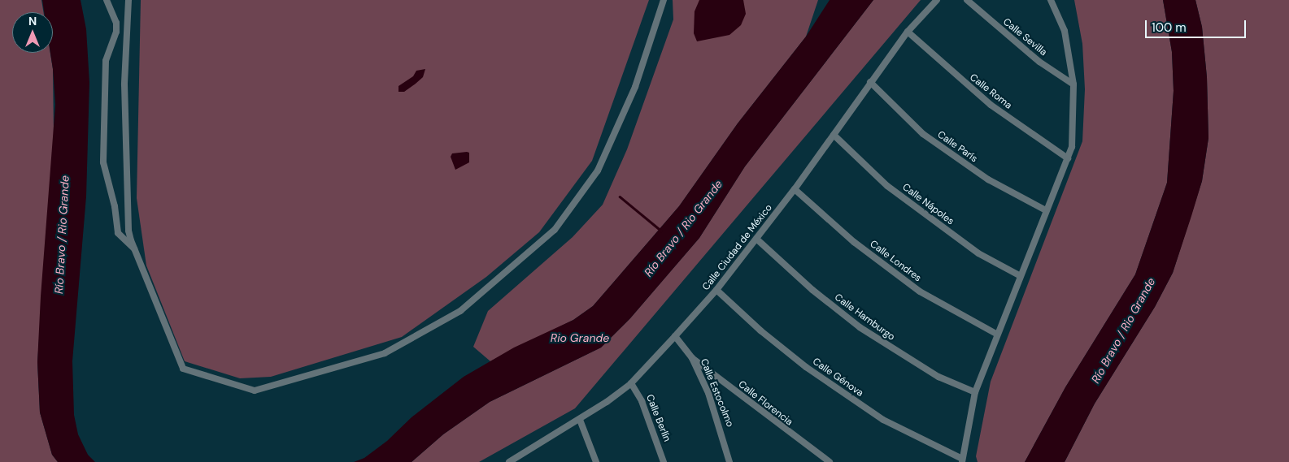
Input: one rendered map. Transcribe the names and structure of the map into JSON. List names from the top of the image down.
{
  "streets": {
    "street": [
      "Calle Sevilla",
      "Calle Roma",
      "Calle París",
      "Calle Nápoles",
      "Calle Ciudad de México",
      "Calle Londres",
      "Calle Hamburgo",
      "Calle Génova",
      "Calle Estocolmo",
      "Calle Florencia",
      "Calle Berlín"
    ]
  },
  "crossings": [
    ["Calle Roma", "Calle Ciudad de México"],
    ["Calle París", "Calle Ciudad de México"],
    ["Calle Nápoles", "Calle Ciudad de México"],
    ["Calle Ciudad de México", "Calle Londres"],
    ["Calle Ciudad de México", "Calle Hamburgo"],
    ["Calle Ciudad de México", "Calle Génova"],
    ["Calle Ciudad de México", "Calle Estocolmo"],
    ["Calle Ciudad de México", "Calle Berlín"],
    ["Calle Estocolmo", "Calle Florencia"]
  ],
  "water": ["Río Bravo / Rio Grande", "Rio Grande"],
  "scale_bar": "100 m",
  "north": "top"
}
